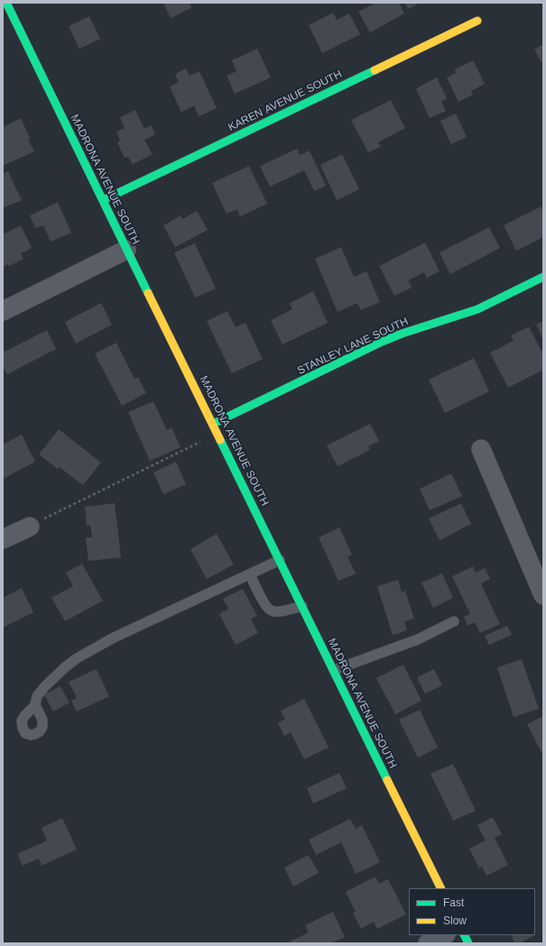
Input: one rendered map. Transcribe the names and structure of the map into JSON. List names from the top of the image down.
{
  "streets": {
    "main road": ["KAREN AVENUE SOUTH", "MADRONA AVENUE SOUTH", "STANLEY LANE SOUTH"]
  },
  "crossings": [
    ["KAREN AVENUE SOUTH", "MADRONA AVENUE SOUTH"],
    ["MADRONA AVENUE SOUTH", "STANLEY LANE SOUTH"]
  ],
  "legend": ["Fast", "Slow"]
}
